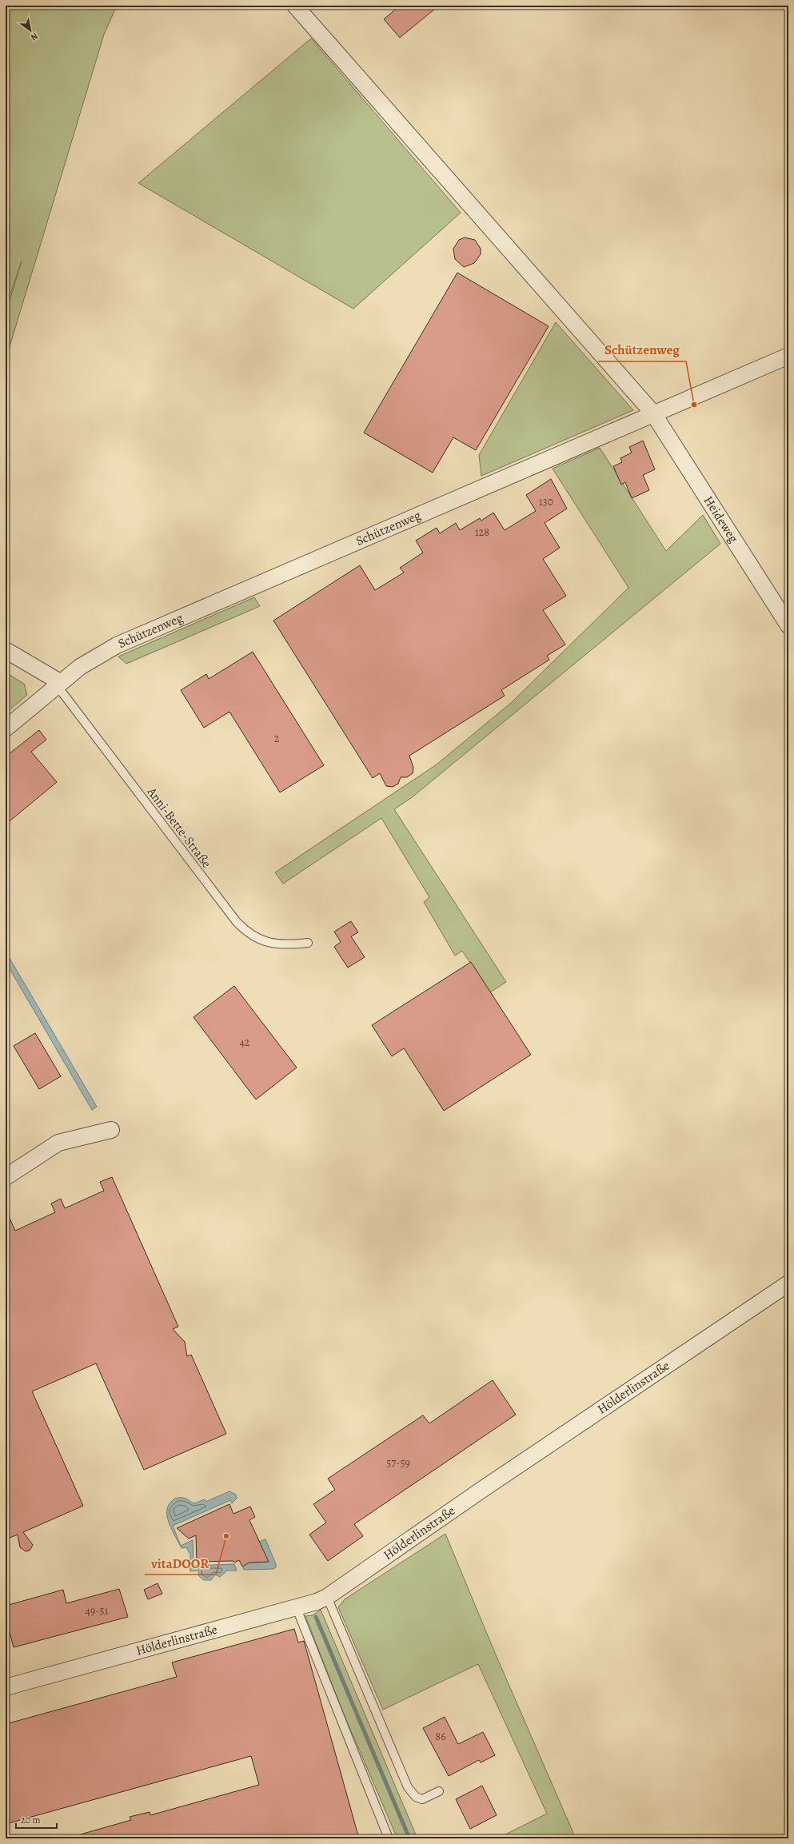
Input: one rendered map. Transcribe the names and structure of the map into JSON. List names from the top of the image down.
{
  "streets": {
    "street": ["Heideweg", "Schützenweg", "Hölderlinstraße"],
    "lane": ["Anni-Bette-Straße"]
  },
  "crossings": [
    ["Heideweg", "Schützenweg"],
    ["Schützenweg", "Anni-Bette-Straße"]
  ],
  "places": ["Schützenweg", "vitaDOOR"],
  "house_numbers": [
    "130",
    "128",
    "2",
    "42",
    "57-59",
    "49-51",
    "86"
  ],
  "scale_bar": "20 m",
  "north": "bottom right"
}
